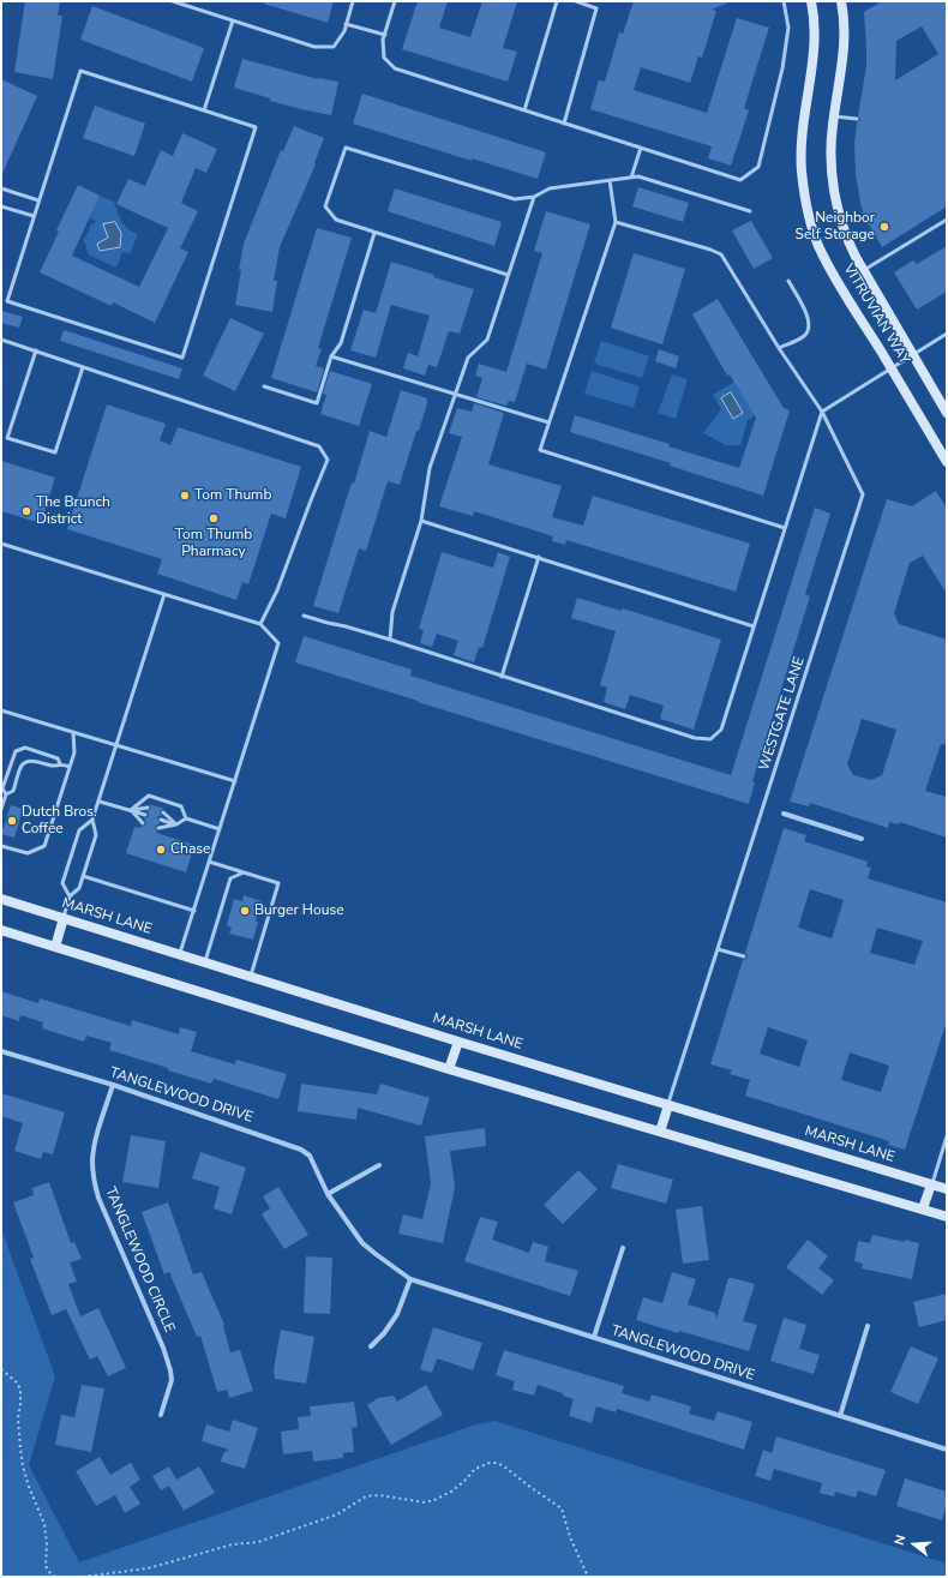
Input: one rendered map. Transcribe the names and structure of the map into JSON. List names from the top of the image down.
{
  "streets": {
    "main road": ["VITRUVIAN WAY", "MARSH LANE"],
    "street": ["TANGLEWOOD DRIVE", "TANGLEWOOD CIRCLE"],
    "lane": ["WESTGATE LANE"]
  },
  "crossings": [
    ["WESTGATE LANE", "MARSH LANE"],
    ["TANGLEWOOD DRIVE", "TANGLEWOOD CIRCLE"]
  ],
  "places": [
    "Neighbor Self Storage",
    "Tom Thumb",
    "The Brunch District",
    "Tom Thumb Pharmacy",
    "Dutch Bros. Coffee",
    "Chase",
    "Burger House"
  ],
  "north": "left"
}
